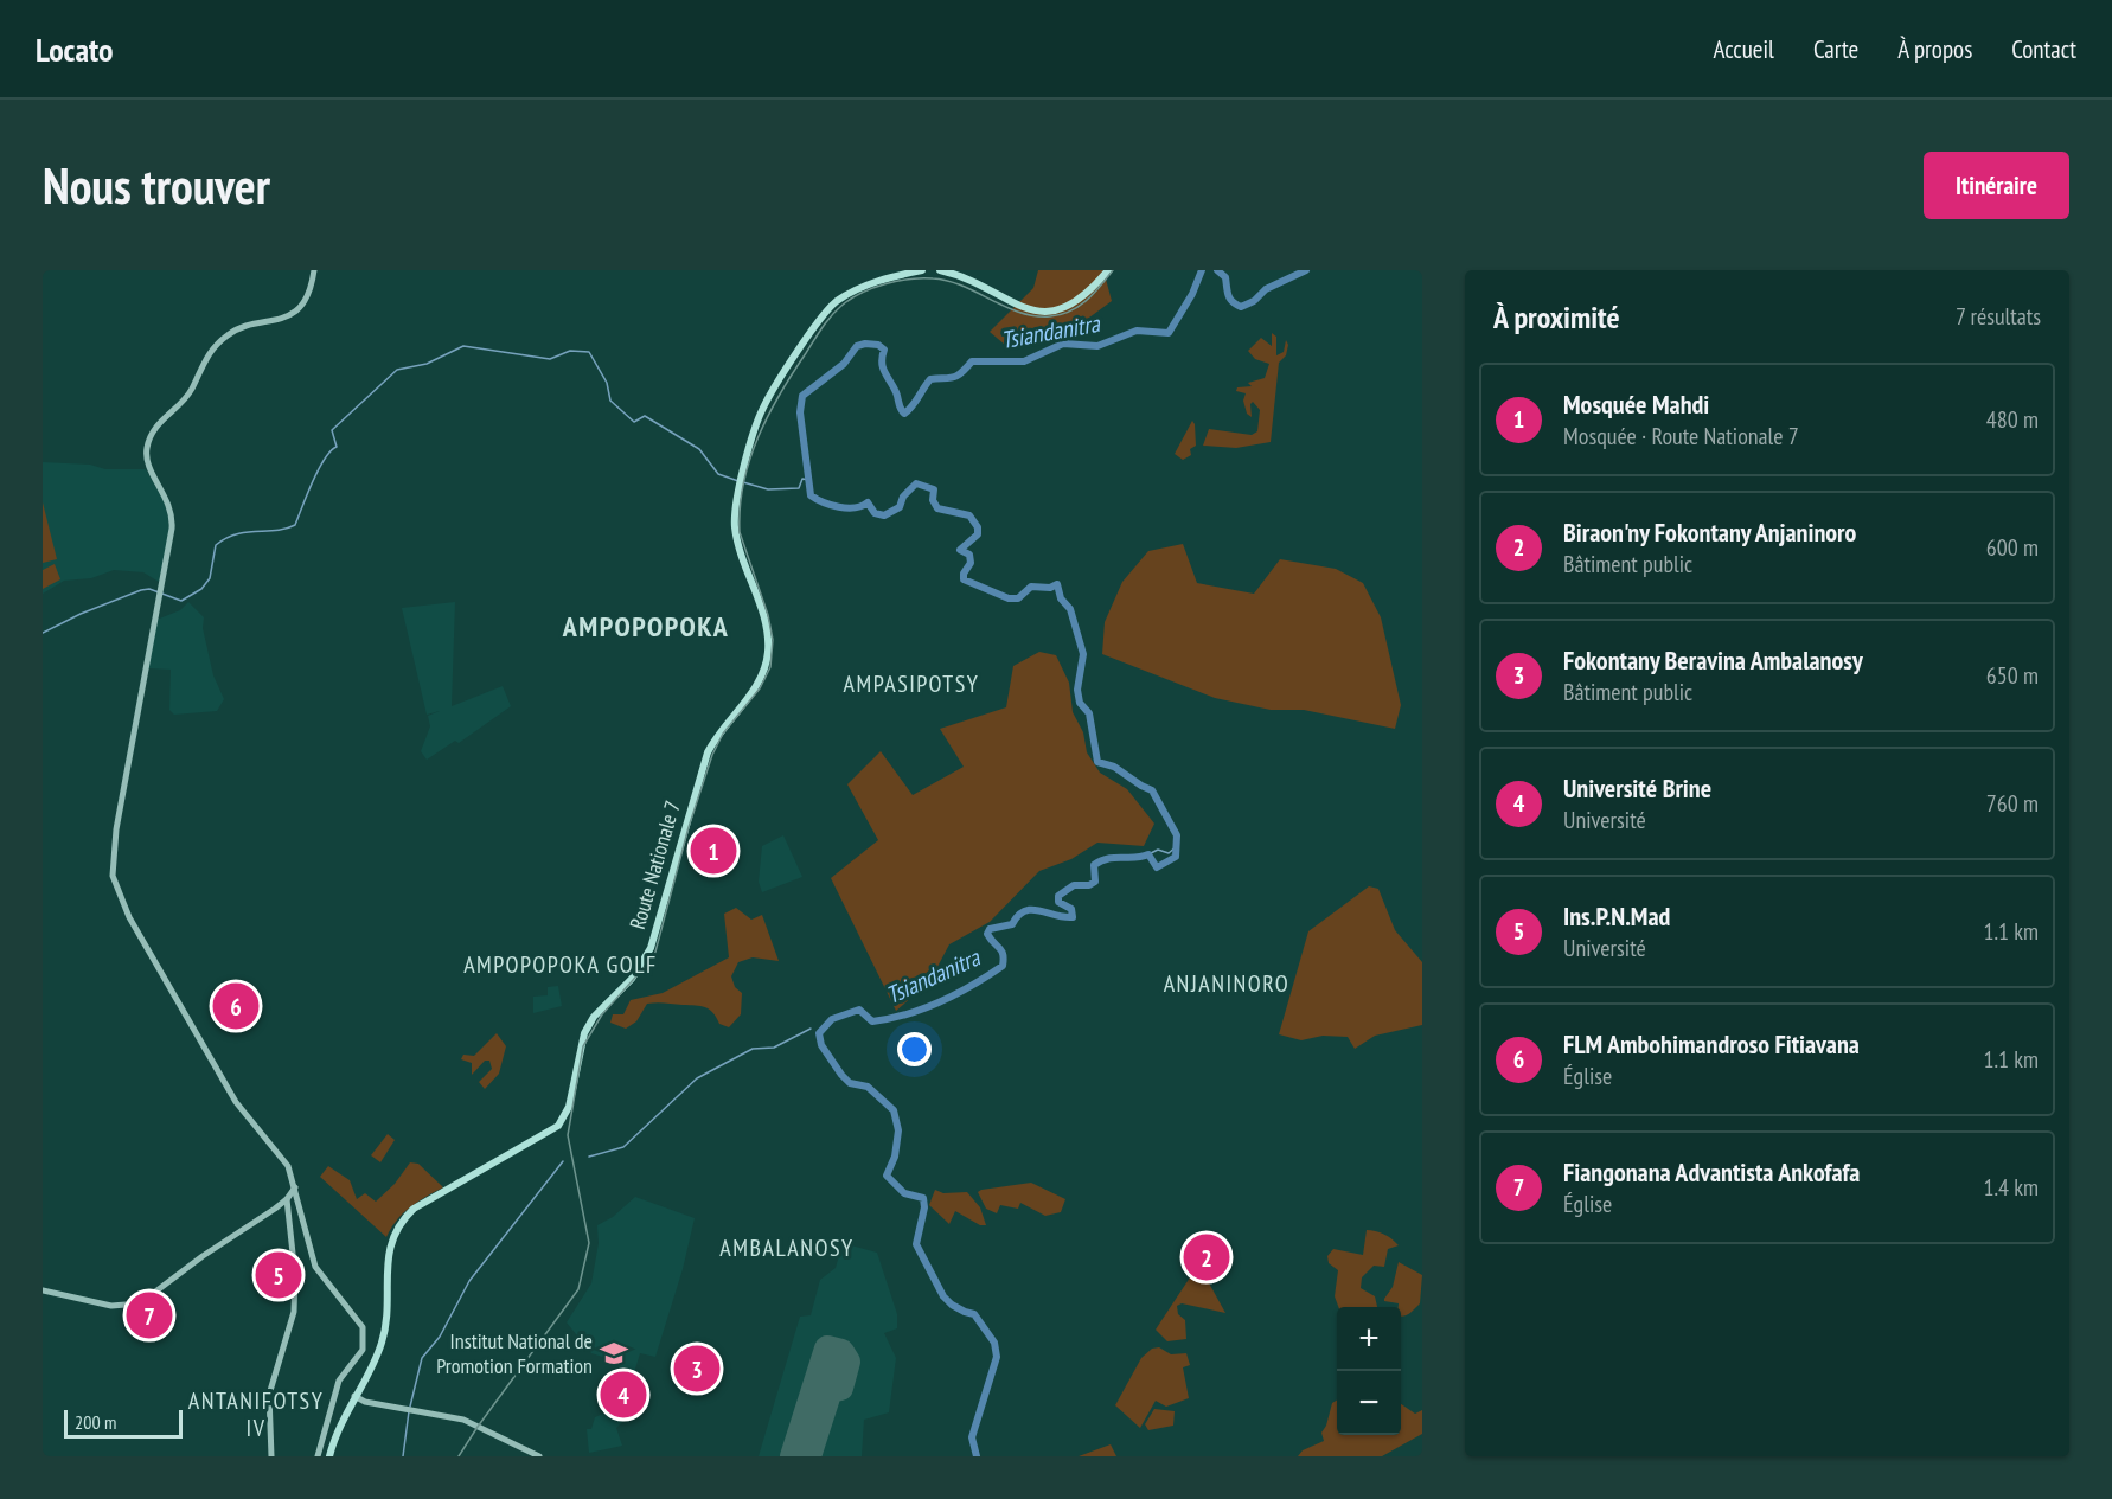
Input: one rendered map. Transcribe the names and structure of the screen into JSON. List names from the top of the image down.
{
  "streets": {
    "main road": ["Route Nationale 7"]
  },
  "districts": [
    "AMPOPOPOKA",
    "AMPASIPOTSY",
    "AMPOPOPOKA GOLF",
    "ANJANINORO",
    "AMBALANOSY",
    "ANTANIFOTSY IV"
  ],
  "water": ["Tsiandanitra"],
  "places": {
    "school or university": ["Institut National de Promotion Formation"]
  },
  "scale_bar": "200 m",
  "page": {
    "header": "Locato",
    "nav": [
      "Accueil",
      "Carte",
      "À propos",
      "Contact"
    ],
    "buttons": "Itinéraire",
    "title": "Nous trouver",
    "heading": ["À proximité", "7 résultats"],
    "list": [
      {
        "mark": "1",
        "name": "Mosquée Mahdi",
        "note": "Mosquée · Route Nationale 7",
        "value": "480 m"
      },
      {
        "mark": "2",
        "name": "Biraon'ny Fokontany Anjaninoro",
        "note": "Bâtiment public",
        "value": "600 m"
      },
      {
        "mark": "3",
        "name": "Fokontany Beravina Ambalanosy",
        "note": "Bâtiment public",
        "value": "650 m"
      },
      {
        "mark": "4",
        "name": "Université Brine",
        "note": "Université",
        "value": "760 m"
      },
      {
        "mark": "5",
        "name": "Ins.P.N.Mad",
        "note": "Université",
        "value": "1.1 km"
      },
      {
        "mark": "6",
        "name": "FLM Ambohimandroso Fitiavana",
        "note": "Église",
        "value": "1.1 km"
      },
      {
        "mark": "7",
        "name": "Fiangonana Advantista Ankofafa",
        "note": "Église",
        "value": "1.4 km"
      }
    ],
    "pins": [
      "1",
      "6",
      "2",
      "5",
      "7",
      "3",
      "4"
    ],
    "map_buttons": ["+", "−"],
    "scale": "200 m"
  }
}
